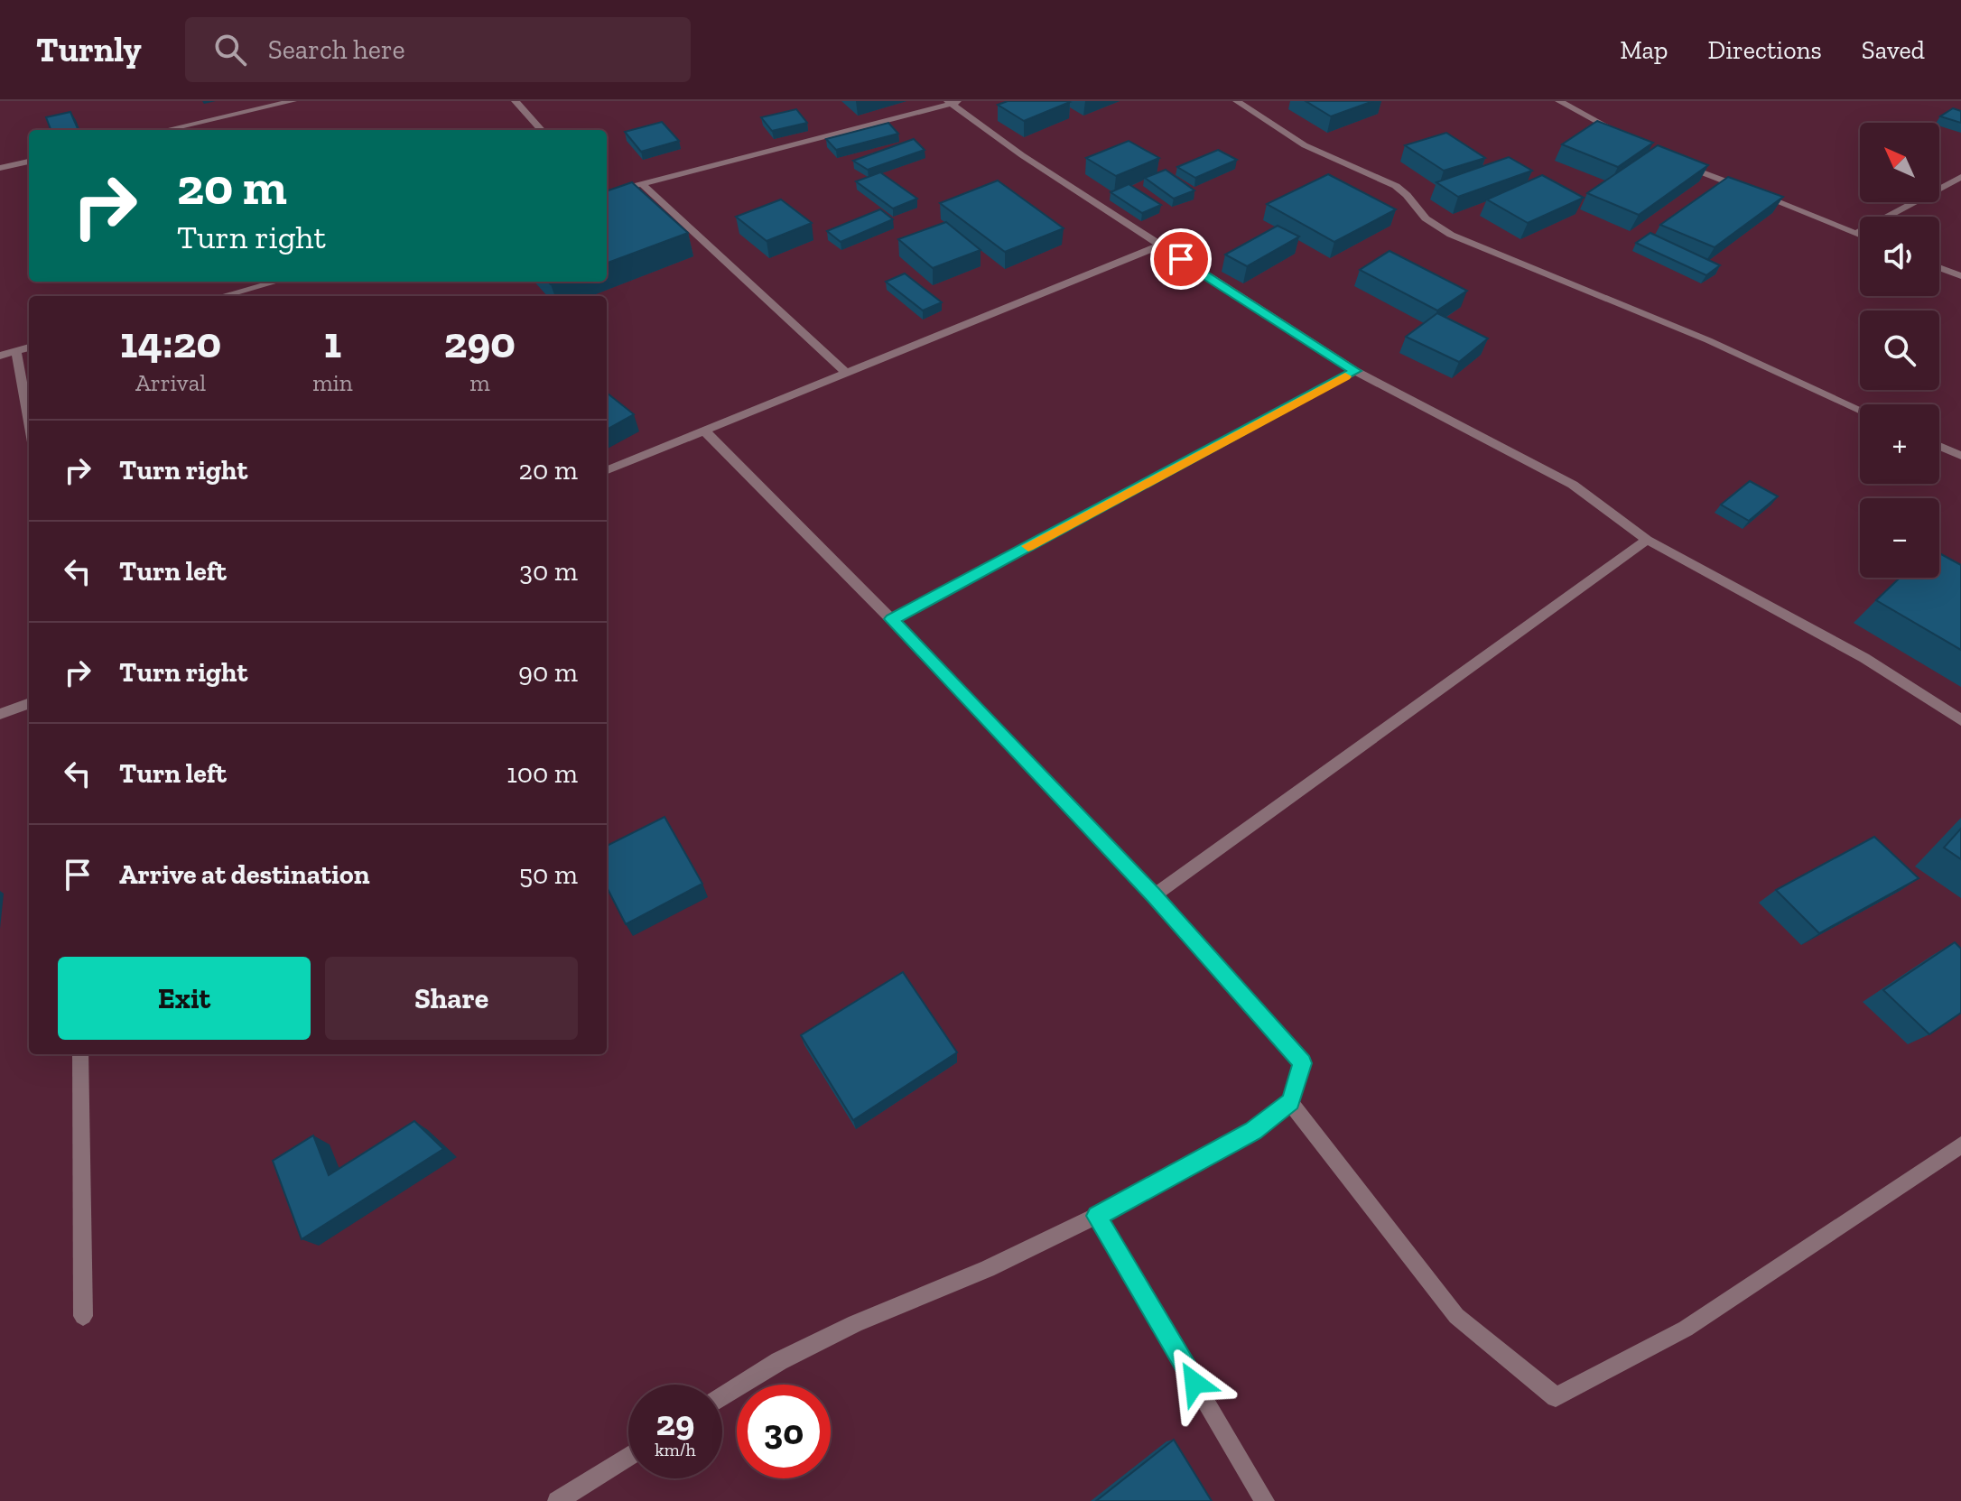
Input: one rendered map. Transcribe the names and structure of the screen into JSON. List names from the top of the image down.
{
  "north": "top left",
  "page": {
    "header": "Turnly",
    "search": "Search here",
    "nav": ["Map", "Directions", "Saved"],
    "map_buttons": ["+", "−"],
    "turn": ["20 m", "Turn right"],
    "eta": [
      "14:20",
      "Arrival",
      "1",
      "min",
      "290",
      "m"
    ],
    "list": [
      {
        "name": "Turn right",
        "value": "20 m"
      },
      {
        "name": "Turn left",
        "value": "30 m"
      },
      {
        "name": "Turn right",
        "value": "90 m"
      },
      {
        "name": "Turn left",
        "value": "100 m"
      },
      {
        "name": "Arrive at destination",
        "value": "50 m"
      }
    ],
    "buttons": ["Exit", "Share"],
    "speed": "29 km/h",
    "limit": "30"
  }
}
